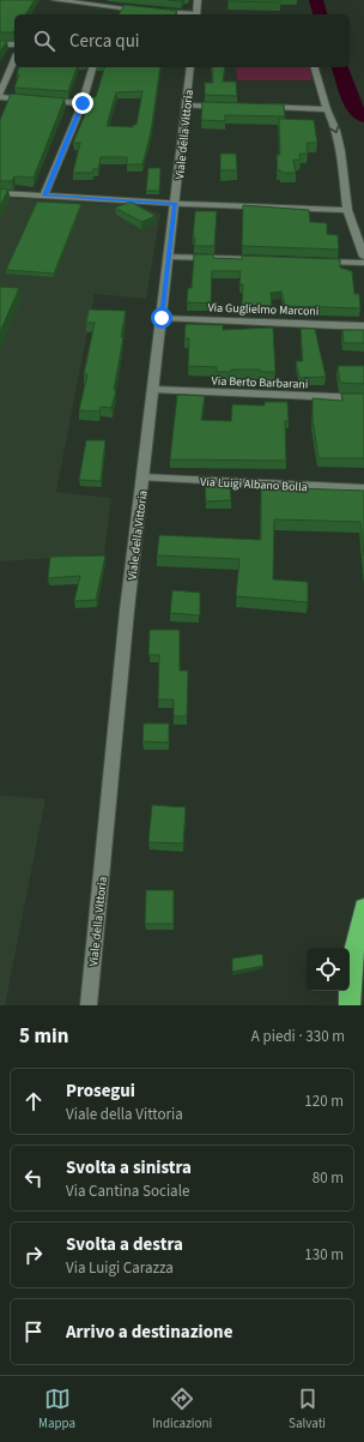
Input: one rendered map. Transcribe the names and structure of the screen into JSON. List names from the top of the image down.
{
  "streets": {
    "street": [
      "Viale della Vittoria",
      "Via Guglielmo Marconi",
      "Via Berto Barbarani",
      "Via Luigi Albano Bolla"
    ]
  },
  "crossings": [
    ["Viale della Vittoria", "Via Guglielmo Marconi"],
    ["Viale della Vittoria", "Via Berto Barbarani"],
    ["Viale della Vittoria", "Via Luigi Albano Bolla"]
  ],
  "page": {
    "search": "Cerca qui",
    "heading": ["5 min", "A piedi · 330 m"],
    "list": [
      ["Prosegui", "Viale della Vittoria", "120 m"],
      ["Svolta a sinistra", "Via Cantina Sociale", "80 m"],
      ["Svolta a destra", "Via Luigi Carazza", "130 m"],
      "Arrivo a destinazione"
    ],
    "nav": ["Mappa", "Indicazioni", "Salvati"]
  }
}
